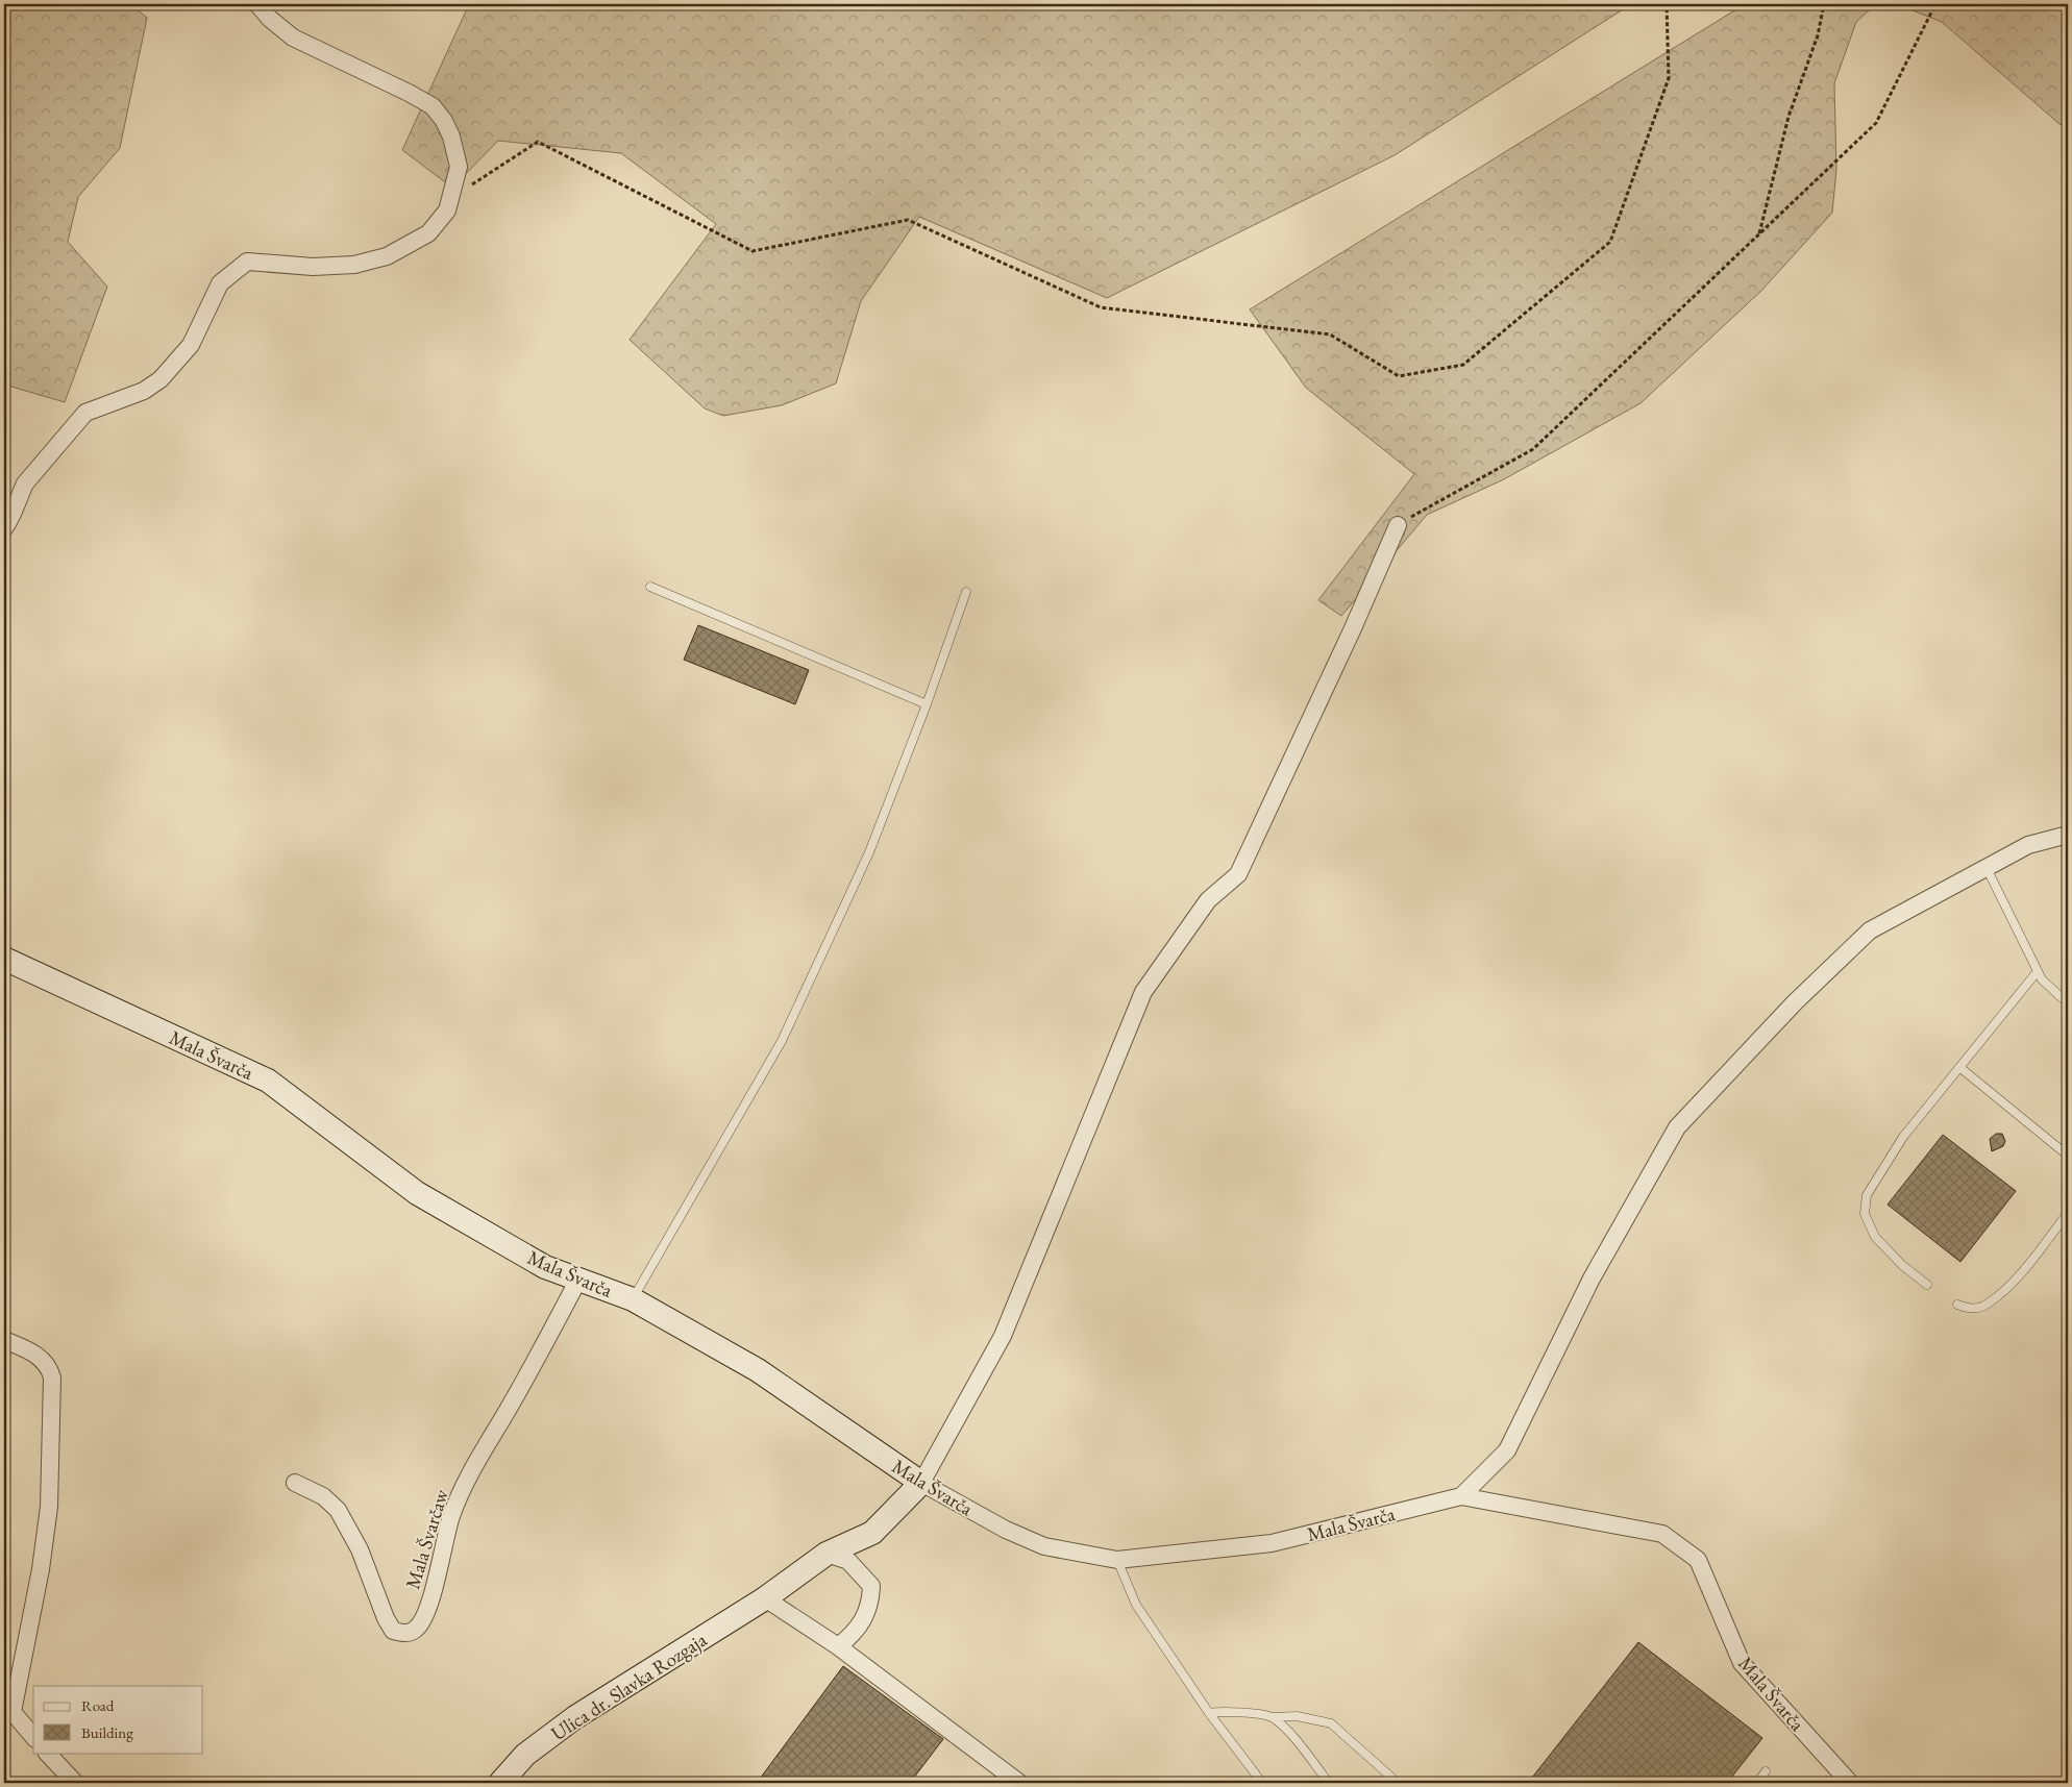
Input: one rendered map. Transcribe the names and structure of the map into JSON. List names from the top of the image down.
{
  "streets": {
    "street": ["Mala Švarča", "Mala Švarčaw", "Ulica dr. Slavka Rozgaja"]
  },
  "crossings": [
    ["Mala Švarča", "Mala Švarčaw"],
    ["Mala Švarča", "Ulica dr. Slavka Rozgaja"]
  ],
  "legend": ["Road", "Building"]
}
